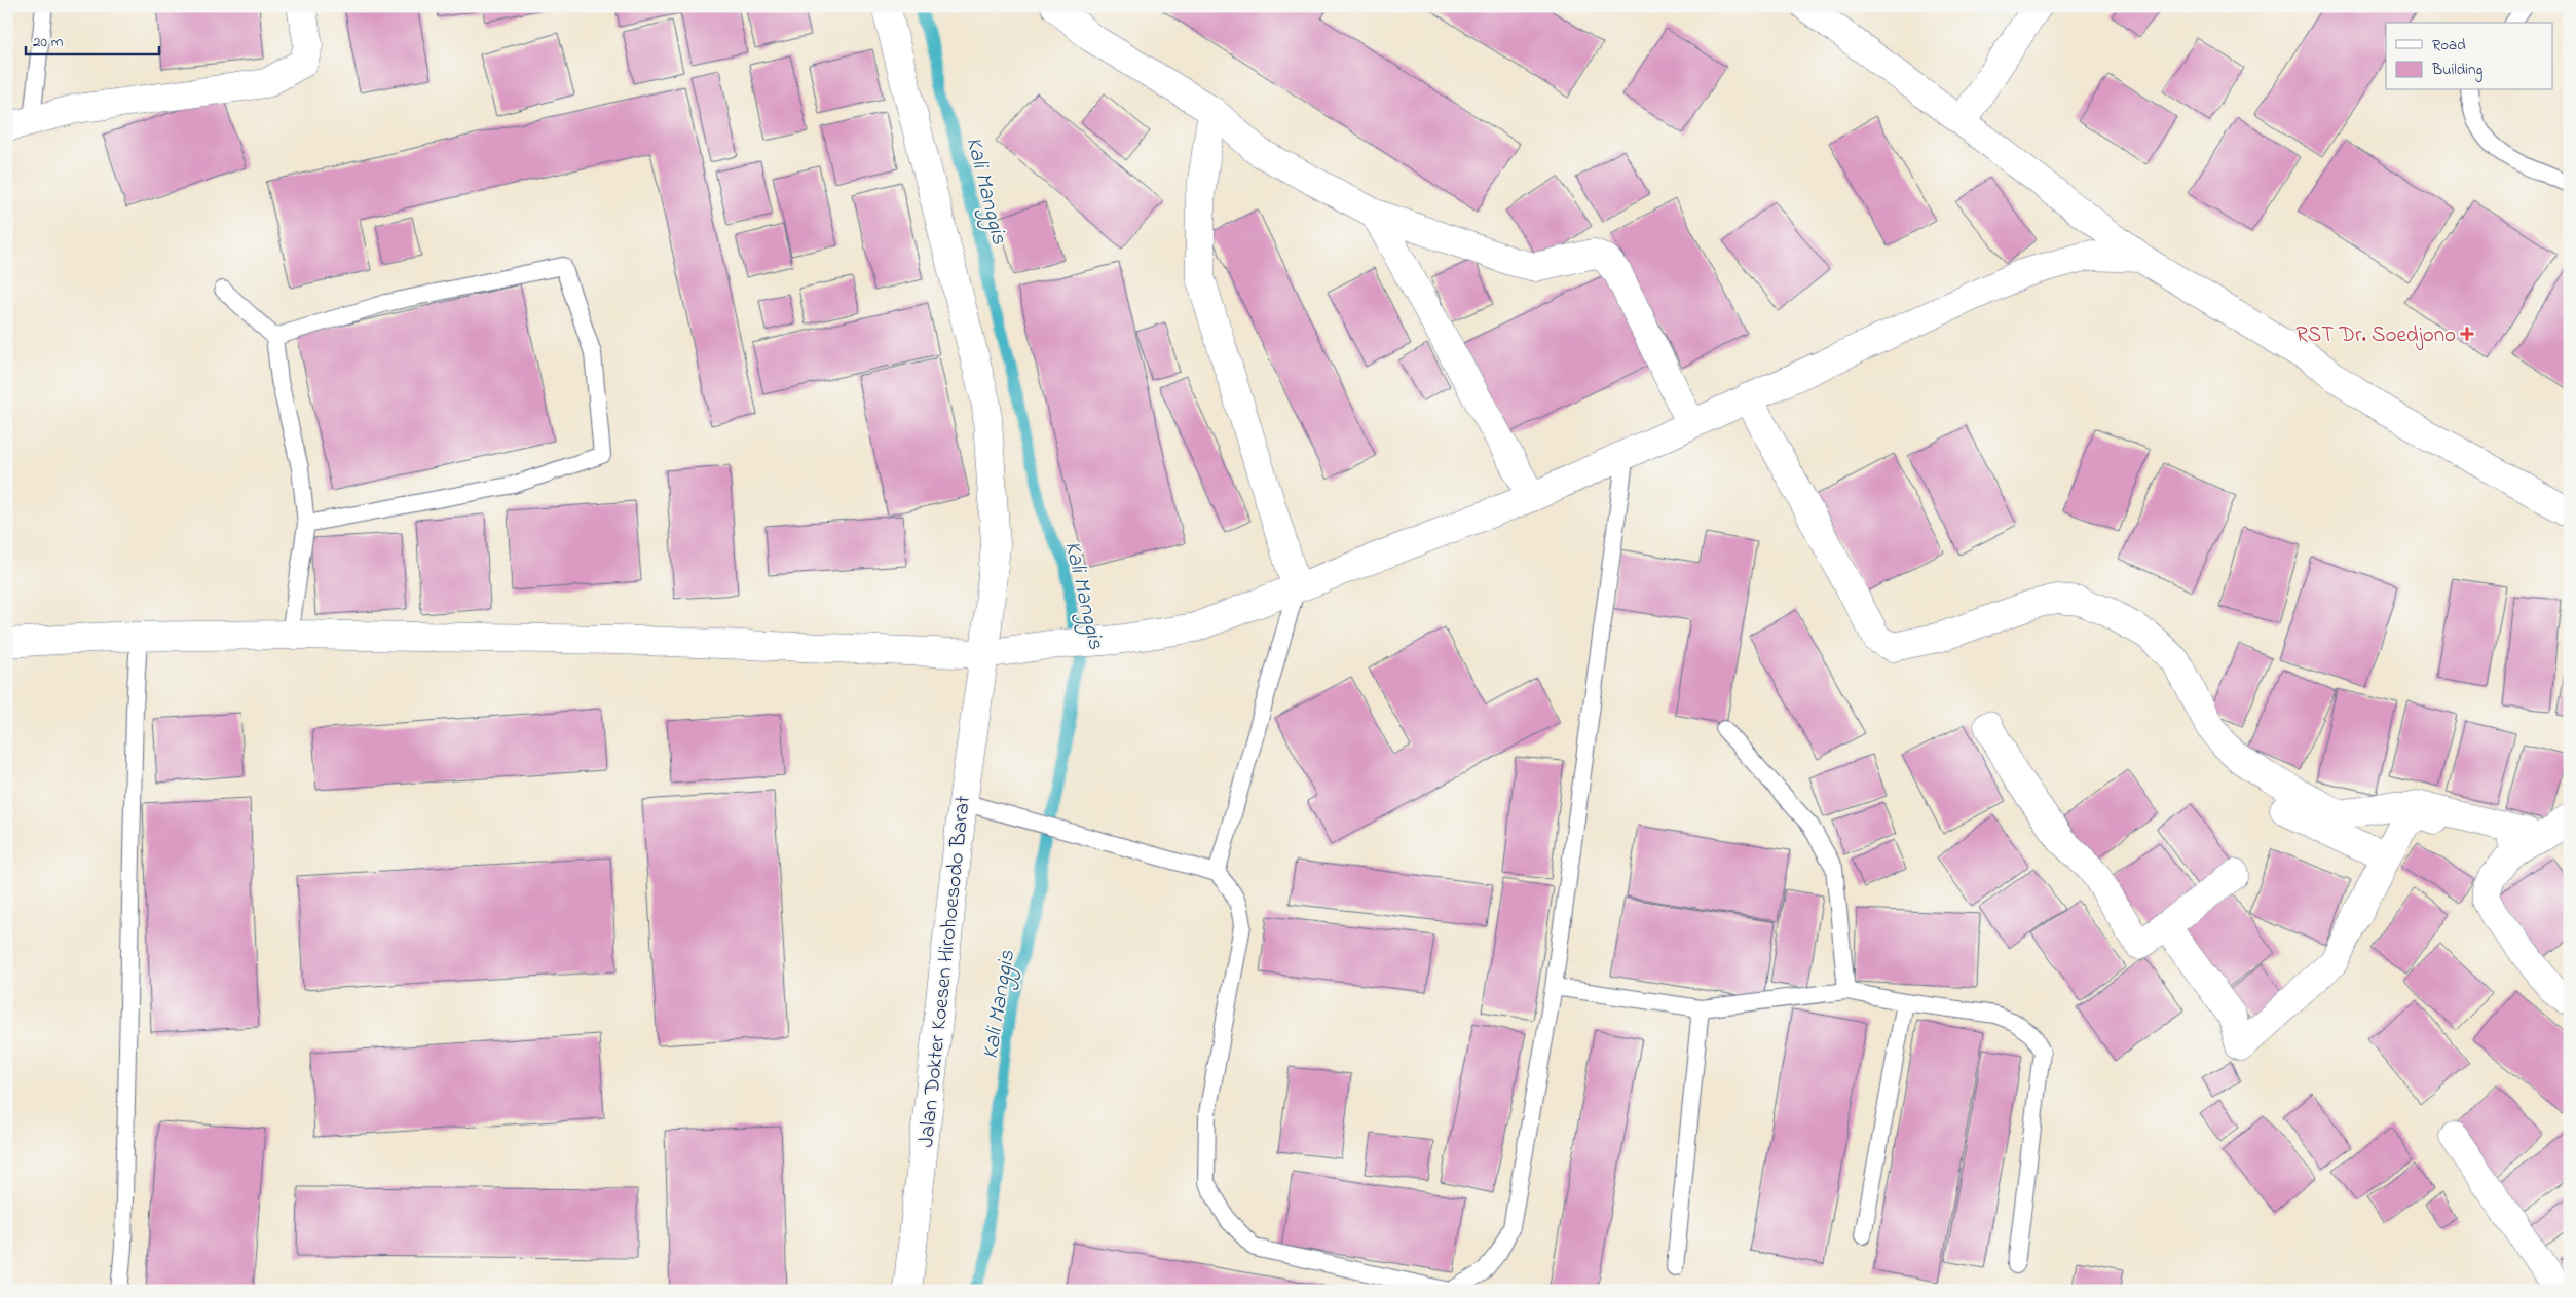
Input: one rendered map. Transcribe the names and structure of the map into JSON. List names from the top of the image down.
{
  "streets": {
    "street": ["Jalan Dokter Koesen Hirohoesodo Barat"]
  },
  "water": ["Kali Manggis"],
  "places": {
    "health": ["RST Dr. Soedjono"]
  },
  "legend": ["Road", "Building"],
  "scale_bar": "20 m"
}
